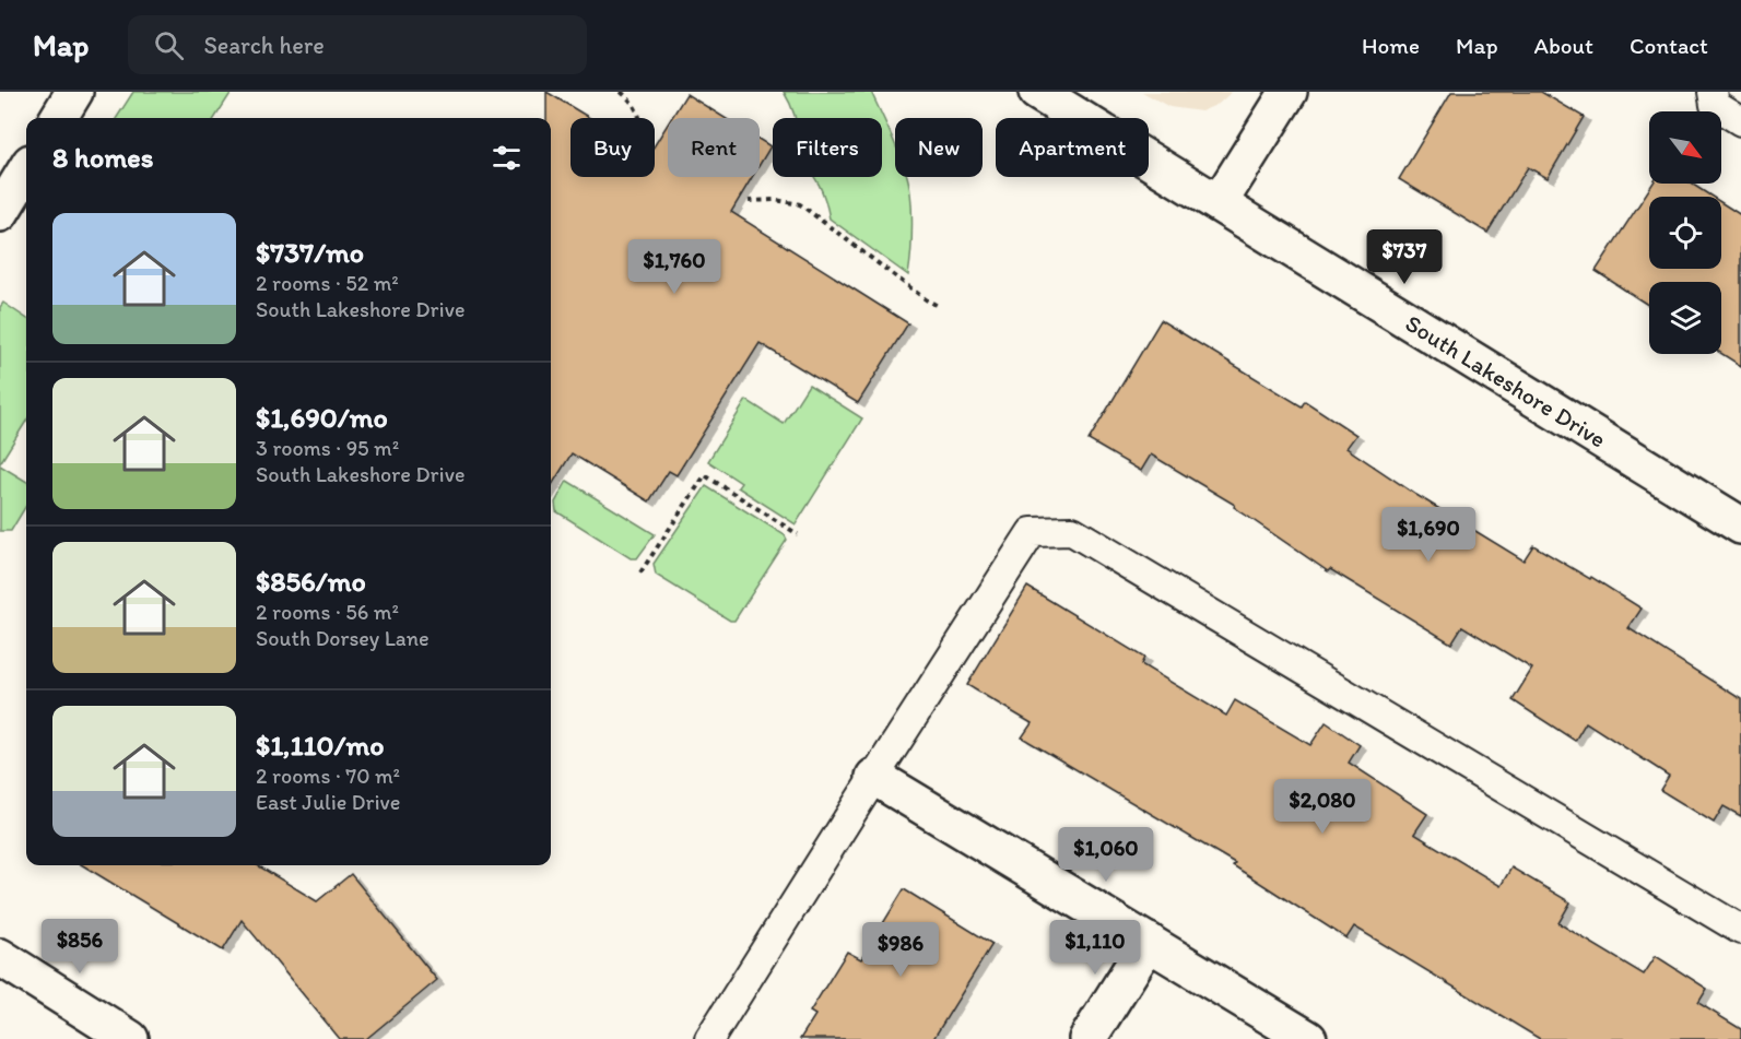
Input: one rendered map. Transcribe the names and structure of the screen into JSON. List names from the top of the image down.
{
  "streets": {
    "street": ["South Lakeshore Drive"]
  },
  "north": "bottom right",
  "page": {
    "header": "Map",
    "search": "Search here",
    "nav": [
      "Home",
      "Map",
      "About",
      "Contact"
    ],
    "chip": [
      "Buy",
      "Rent",
      "Filters",
      "New",
      "Apartment"
    ],
    "heading": "8 homes",
    "list": [
      {
        "name": "$737/mo",
        "note": "2 rooms · 52 m² · South Lakeshore Drive"
      },
      {
        "name": "$1,690/mo",
        "note": "3 rooms · 95 m² · South Lakeshore Drive"
      },
      {
        "name": "$856/mo",
        "note": "2 rooms · 56 m² · South Dorsey Lane"
      },
      {
        "name": "$1,110/mo",
        "note": "2 rooms · 70 m² · East Julie Drive"
      }
    ],
    "price": [
      "$737",
      "$1,760",
      "$1,690",
      "$2,080",
      "$1,060",
      "$856",
      "$1,110",
      "$986"
    ]
  }
}
